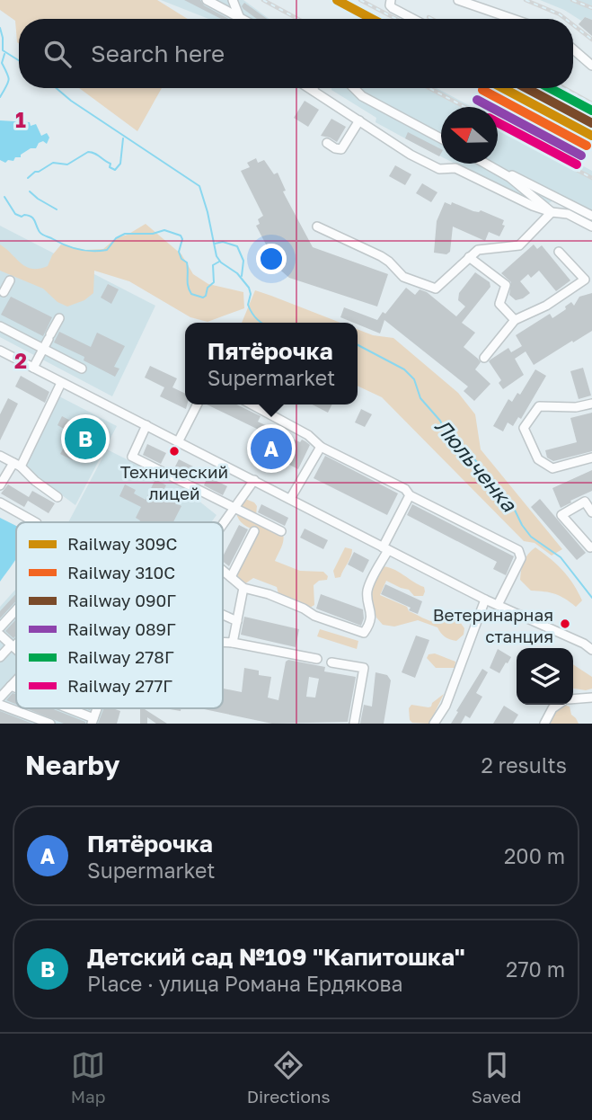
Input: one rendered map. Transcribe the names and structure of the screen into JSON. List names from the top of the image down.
{
  "water": ["Люльченка"],
  "places": ["Технический лицей", "Ветеринарная станция"],
  "lines": [
    "rail line 309С",
    "rail line 090Г",
    "rail line 278Г",
    "rail line 310С",
    "rail line 089Г",
    "rail line 277Г"
  ],
  "legend": [
    "Railway 309С",
    "Railway 310С",
    "Railway 090Г",
    "Railway 089Г",
    "Railway 278Г",
    "Railway 277Г"
  ],
  "north": "left",
  "page": {
    "search": "Search here",
    "popup": ["Пятёрочка", "Supermarket"],
    "pins": ["B", "A"],
    "heading": ["Nearby", "2 results"],
    "list": [
      {
        "mark": "A",
        "name": "Пятёрочка",
        "note": "Supermarket",
        "value": "200 m"
      },
      {
        "mark": "B",
        "name": "Детский сад №109 \"Капитошка\"",
        "note": "Place · улица Романа Ердякова",
        "value": "270 m"
      }
    ],
    "nav": ["Map", "Directions", "Saved"]
  },
  "grid": {
    "rows": ["1", "2"]
  }
}
